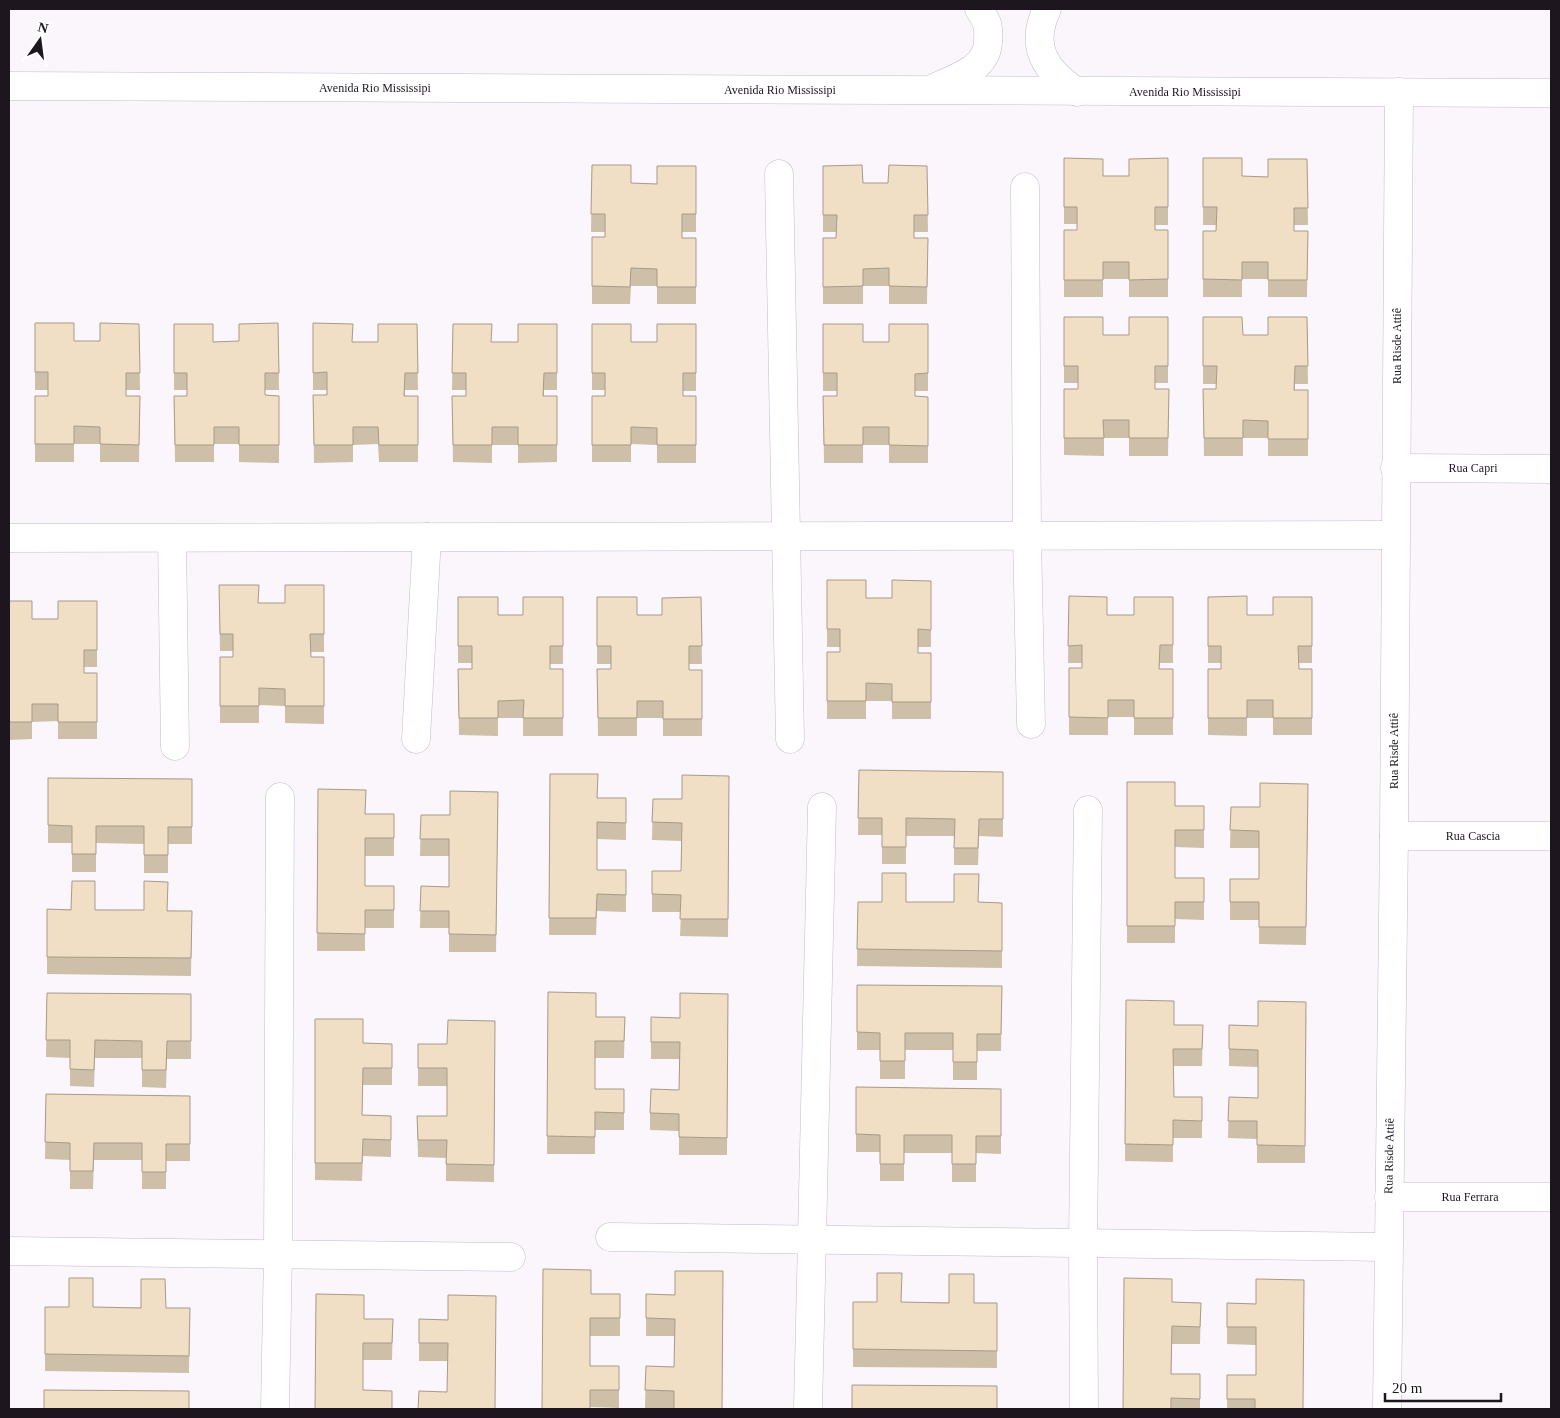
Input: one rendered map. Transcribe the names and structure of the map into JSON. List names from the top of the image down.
{
  "streets": {
    "street": [
      "Avenida Rio Mississipi",
      "Rua Risde Attiê",
      "Rua Capri",
      "Rua Cascia",
      "Rua Ferrara"
    ]
  },
  "crossings": [
    ["Avenida Rio Mississipi", "Rua Risde Attiê"],
    ["Rua Risde Attiê", "Rua Capri"],
    ["Rua Risde Attiê", "Rua Cascia"],
    ["Rua Risde Attiê", "Rua Ferrara"]
  ],
  "scale_bar": "20 m",
  "north": "top"
}
